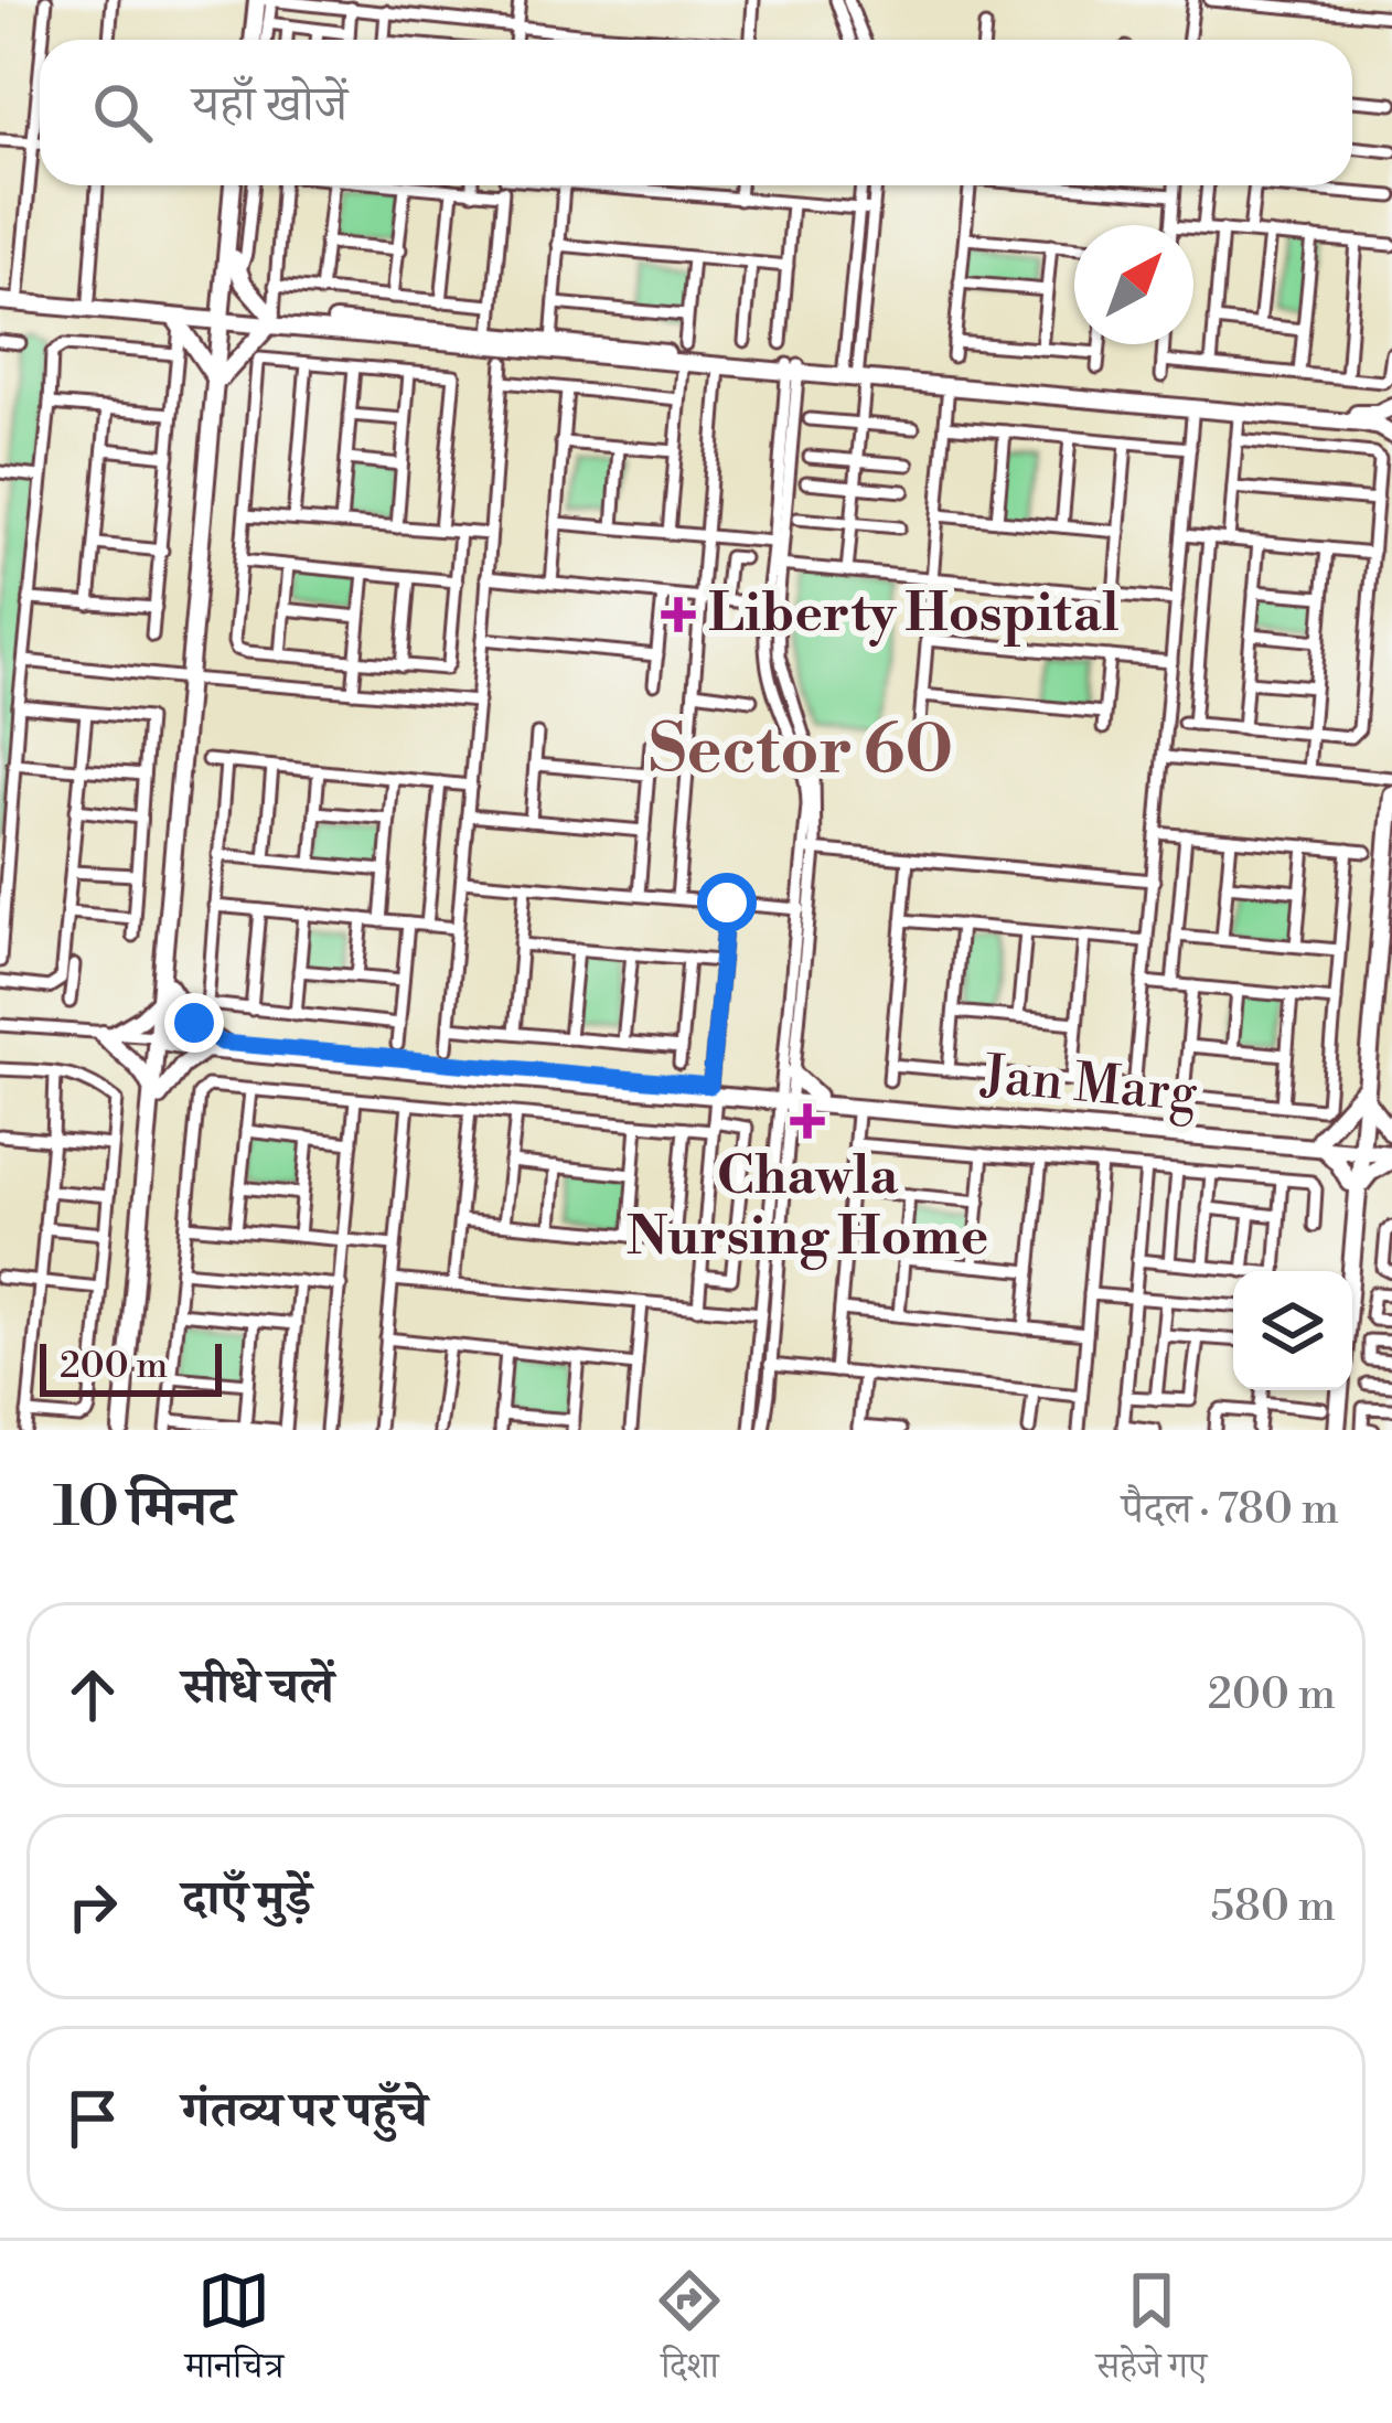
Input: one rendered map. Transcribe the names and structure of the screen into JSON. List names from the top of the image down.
{
  "streets": {
    "main road": ["Jan Marg"]
  },
  "districts": ["Sector 60"],
  "places": {
    "health": ["Liberty Hospital", "Chawla Nursing Home"]
  },
  "scale_bar": "200 m",
  "north": "top right",
  "page": {
    "search": "यहाँ खोजें",
    "scale": "200 m",
    "heading": ["10 मिनट", "पैदल · 780 m"],
    "list": [
      ["सीधे चलें", "200 m"],
      ["दाएँ मुड़ें", "580 m"],
      "गंतव्य पर पहुँचे"
    ],
    "nav": ["मानचित्र", "दिशा", "सहेजे गए"]
  }
}
